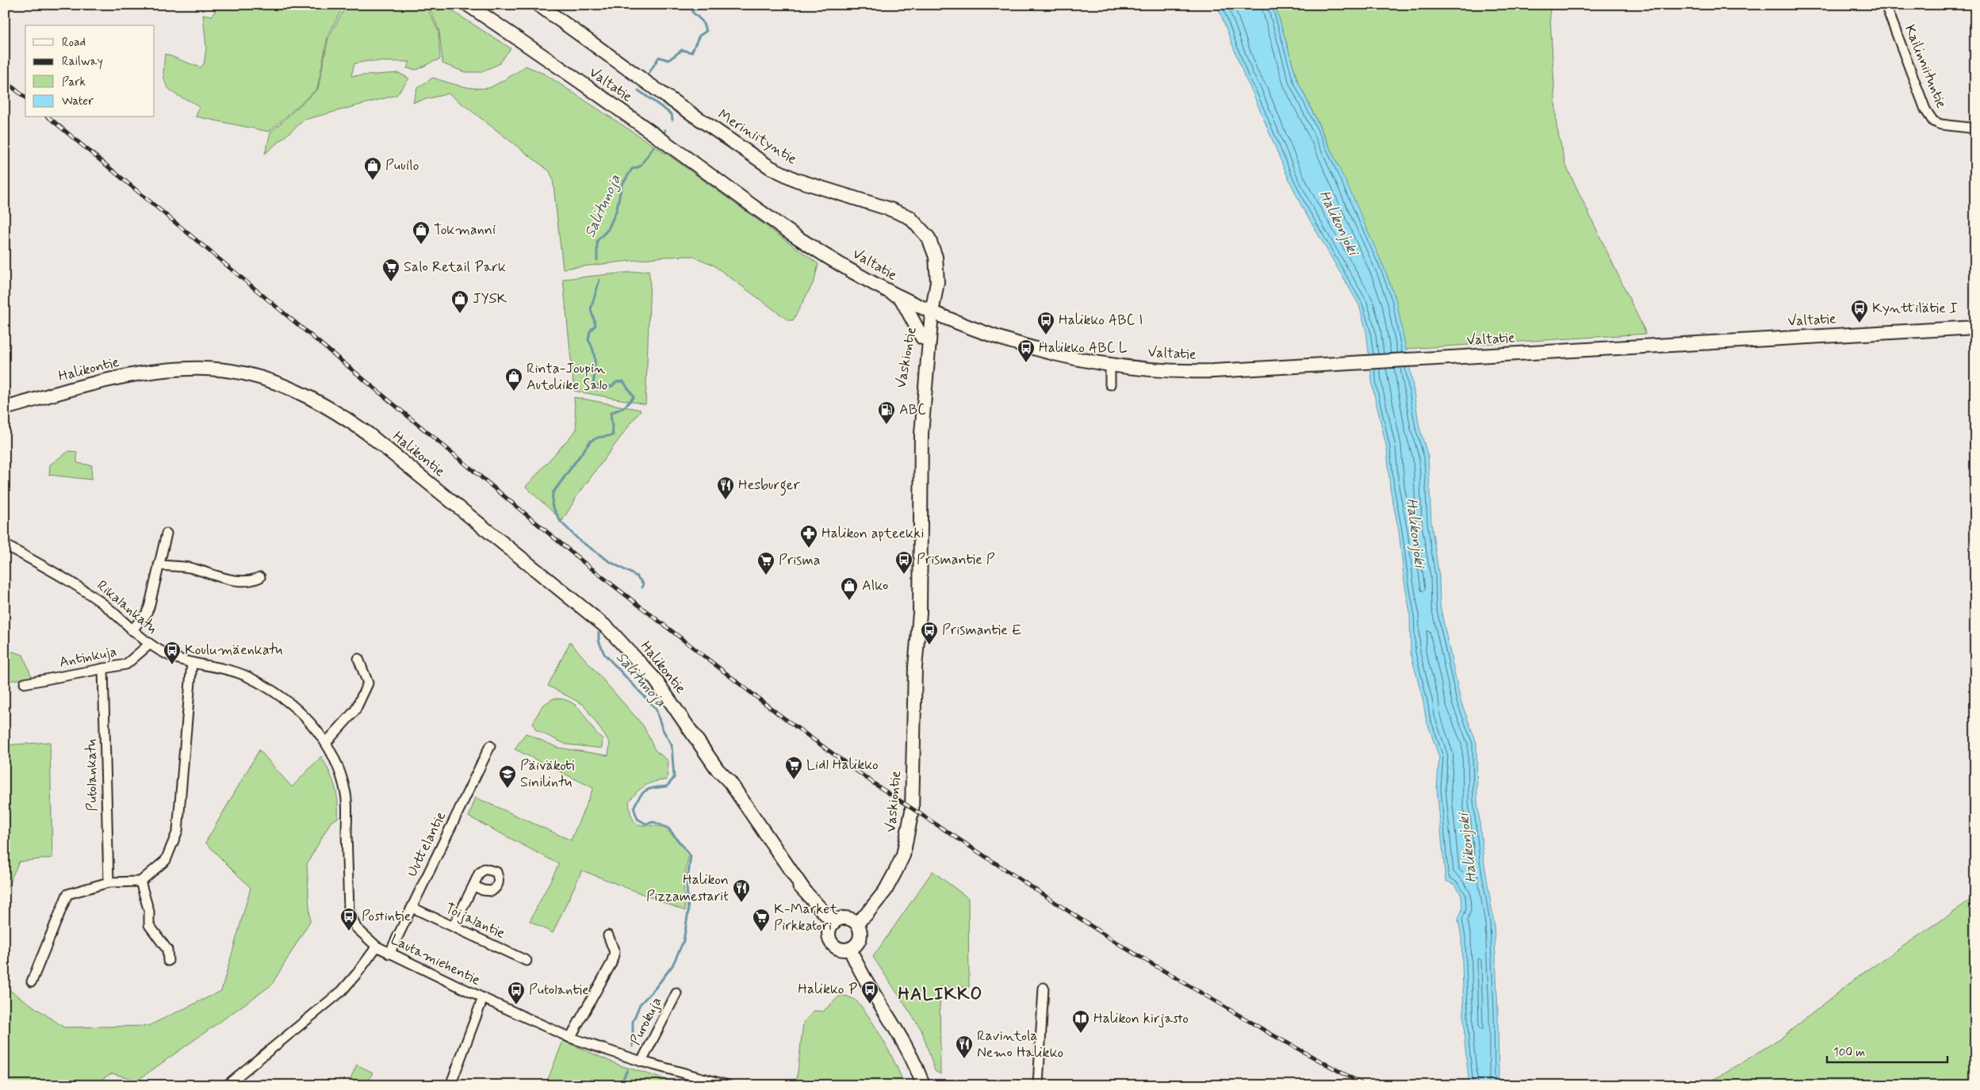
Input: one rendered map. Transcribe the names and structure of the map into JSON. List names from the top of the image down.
{
  "streets": {
    "main road": [
      "Valtatie",
      "Meriniityntie",
      "Vaskiontie",
      "Halikontie"
    ],
    "street": [
      "Kailinniituntie",
      "Rikalankatu",
      "Antinkuja",
      "Putolankatu",
      "Uuttelantie",
      "Toijalantie",
      "Lautamiehentie",
      "Purokuja"
    ]
  },
  "crossings": [
    ["Valtatie", "Meriniityntie"],
    ["Valtatie", "Vaskiontie"],
    ["Meriniityntie", "Vaskiontie"],
    ["Vaskiontie", "Halikontie"],
    ["Rikalankatu", "Antinkuja"],
    ["Rikalankatu", "Lautamiehentie"],
    ["Antinkuja", "Putolankatu"],
    ["Uuttelantie", "Toijalantie"],
    ["Uuttelantie", "Lautamiehentie"],
    ["Lautamiehentie", "Purokuja"]
  ],
  "districts": ["HALIKKO"],
  "water": ["Salitunoja", "Halikonjoki"],
  "places": {
    "shop": [
      "Puuilo",
      "Tokmanni",
      "JYSK",
      "Rinta-Joupin Autoliike Salo",
      "Alko"
    ],
    "supermarket": [
      "Salo Retail Park",
      "Prisma",
      "Lidl Halikko",
      "K-Market Pirkkatori"
    ],
    "bus stop": [
      "Kynttilätie I",
      "Halikko ABC I",
      "Halikko ABC L",
      "Prismantie P",
      "Prismantie E",
      "Koulumäenkatu",
      "Postintie",
      "Halikko P",
      "Putolantie"
    ],
    "fuel station": ["ABC"],
    "restaurant": ["Hesburger", "Halikon Pizzamestarit", "Ravintola Nemo Halikko"],
    "pharmacy": ["Halikon apteekki"],
    "school or university": ["Päiväkoti Sinilintu"],
    "library": ["Halikon kirjasto"]
  },
  "legend": [
    "Road",
    "Railway",
    "Park",
    "Water"
  ],
  "scale_bar": "100 m"
}
